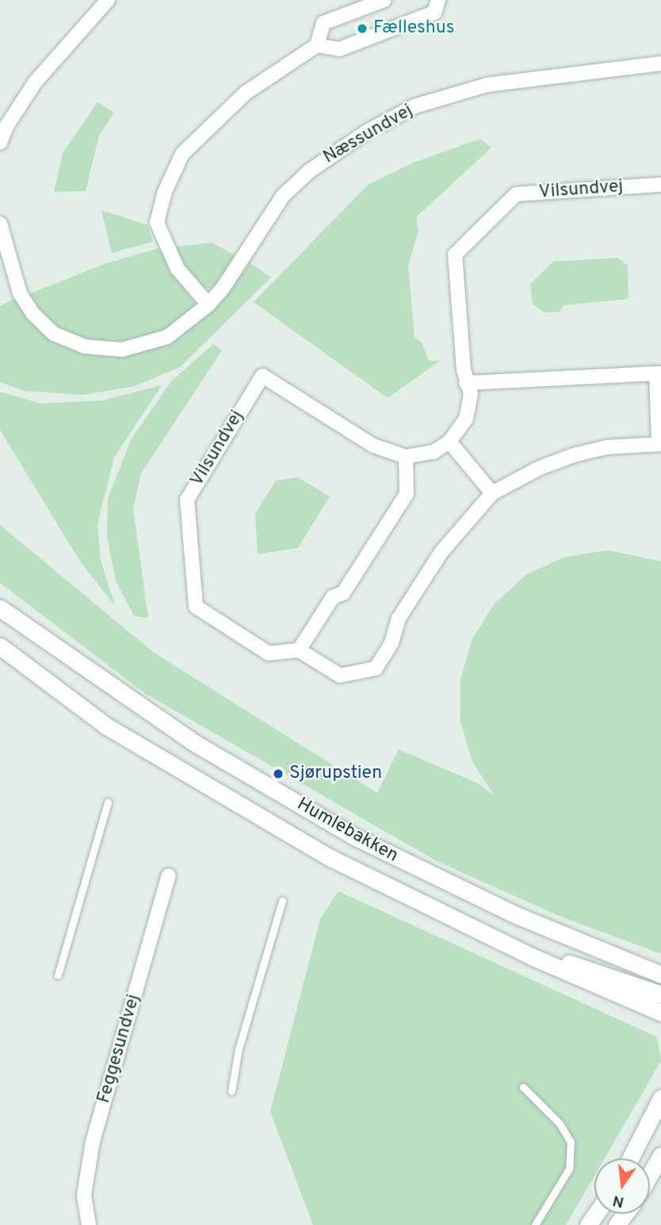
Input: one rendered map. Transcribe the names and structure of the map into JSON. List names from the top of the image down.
{
  "streets": {
    "street": [
      "Næssundvej",
      "Vilsundvej",
      "Humlebakken",
      "Feggesundvej"
    ]
  },
  "places": ["Fælleshus", "Sjørupstien"],
  "north": "bottom"
}
